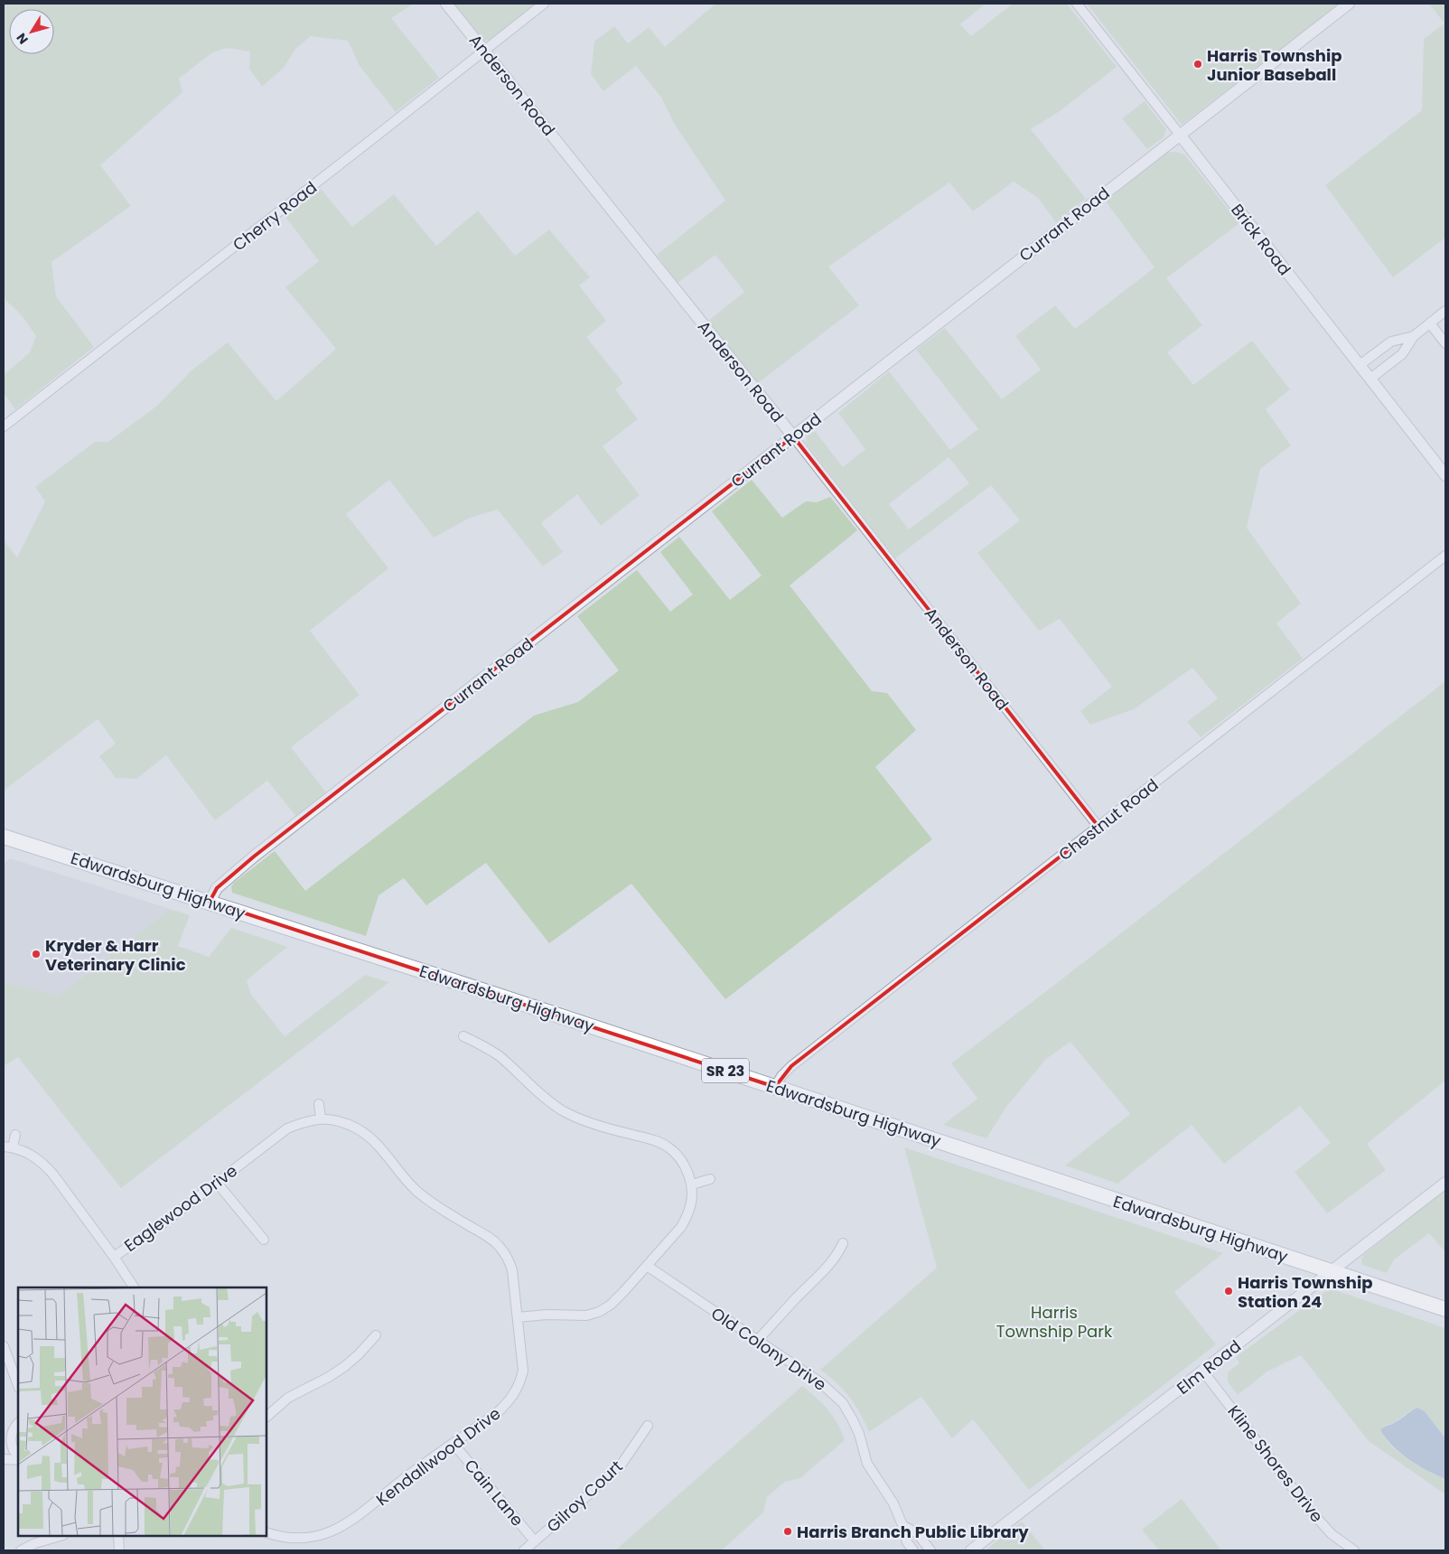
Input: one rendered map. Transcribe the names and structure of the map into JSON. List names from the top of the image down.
{
  "streets": {
    "main road": ["Edwardsburg Highway", "SR 23"],
    "street": [
      "Anderson Road",
      "Cherry Road",
      "Currant Road",
      "Brick Road",
      "Chestnut Road",
      "Eaglewood Drive",
      "Old Colony Drive",
      "Elm Road",
      "Kendallwood Drive",
      "Kline Shores Drive",
      "Cain Lane",
      "Gilroy Court"
    ]
  },
  "crossings": [
    ["Anderson Road", "Cherry Road"],
    ["Anderson Road", "Currant Road"],
    ["Anderson Road", "Chestnut Road"],
    ["Currant Road", "Brick Road"],
    ["Currant Road", "Edwardsburg Highway"],
    ["Chestnut Road", "Edwardsburg Highway"],
    ["Edwardsburg Highway", "Elm Road"],
    ["Eaglewood Drive", "Kendallwood Drive"],
    ["Elm Road", "Kline Shores Drive"],
    ["Kendallwood Drive", "Cain Lane"],
    ["Cain Lane", "Gilroy Court"]
  ],
  "parks": ["Harris Township Park"],
  "places": [
    "Harris Township Junior Baseball",
    "Kryder & Harr Veterinary Clinic",
    "Harris Township Station 24",
    "Harris Branch Public Library"
  ],
  "north": "bottom left"
}
